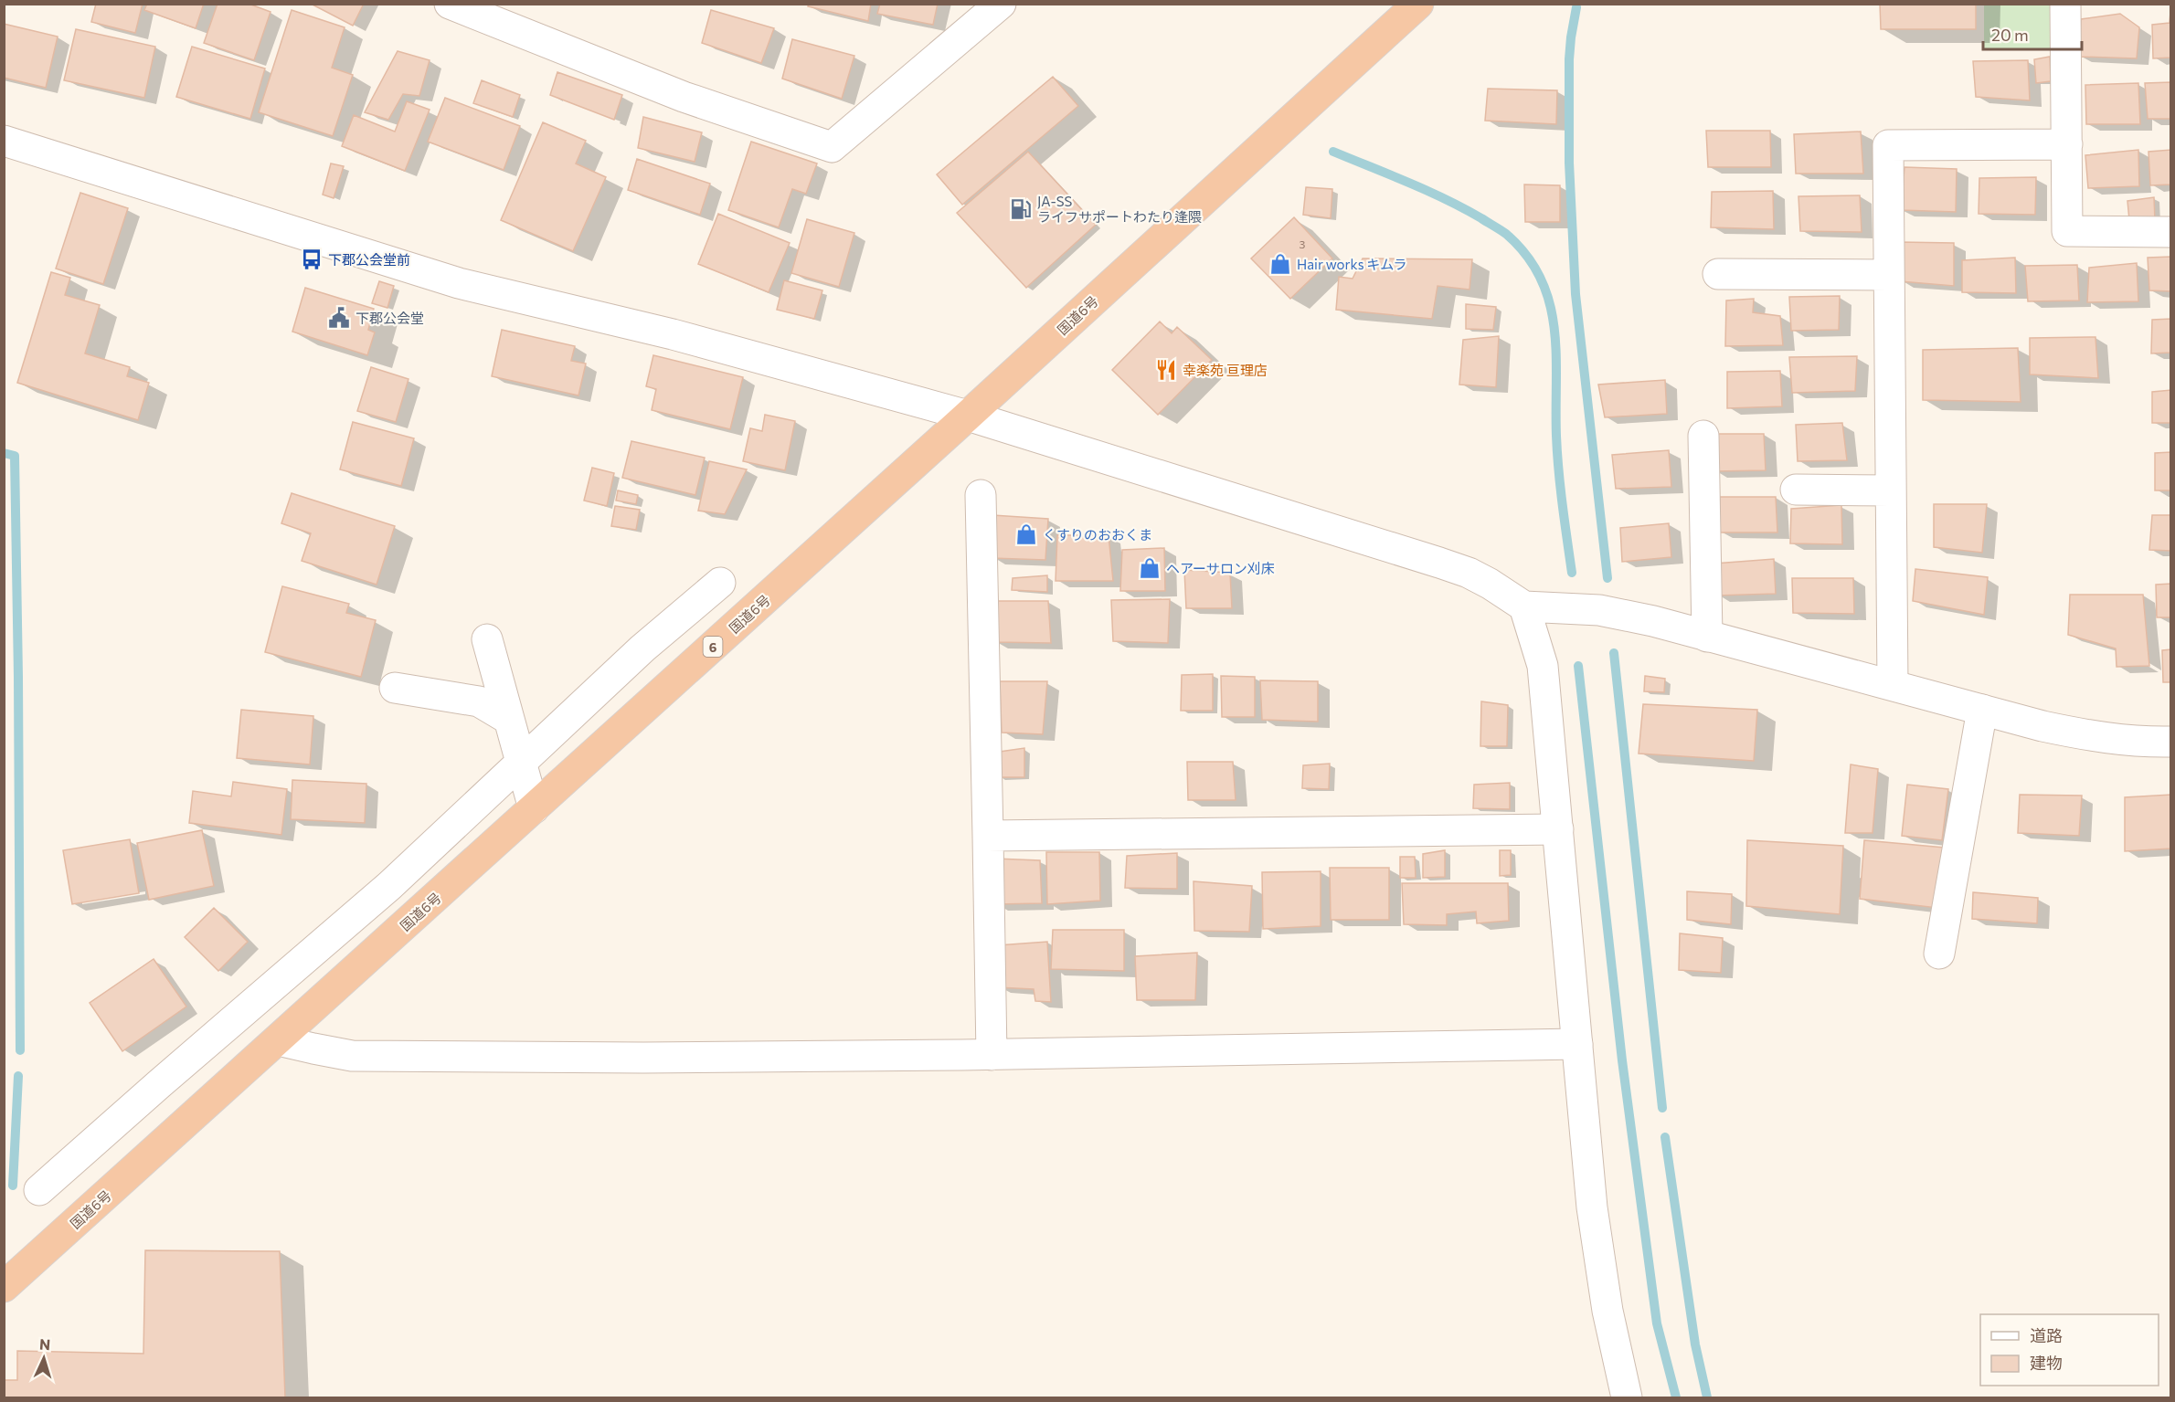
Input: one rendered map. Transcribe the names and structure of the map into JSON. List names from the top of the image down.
{
  "streets": {
    "highway": ["国道6号", "6"]
  },
  "places": {
    "fuel station": ["JA-SS ライフサポートわたり逢隈"],
    "bus stop": ["下郡公会堂前"],
    "shop": ["Hair works キムラ", "くすりのおおくま", "ヘアーサロン刈床"],
    "public building": ["下郡公会堂"],
    "restaurant": ["幸楽苑 亘理店"]
  },
  "house_numbers": ["3"],
  "legend": ["道路", "建物"],
  "scale_bar": "20 m",
  "north": "top"
}
